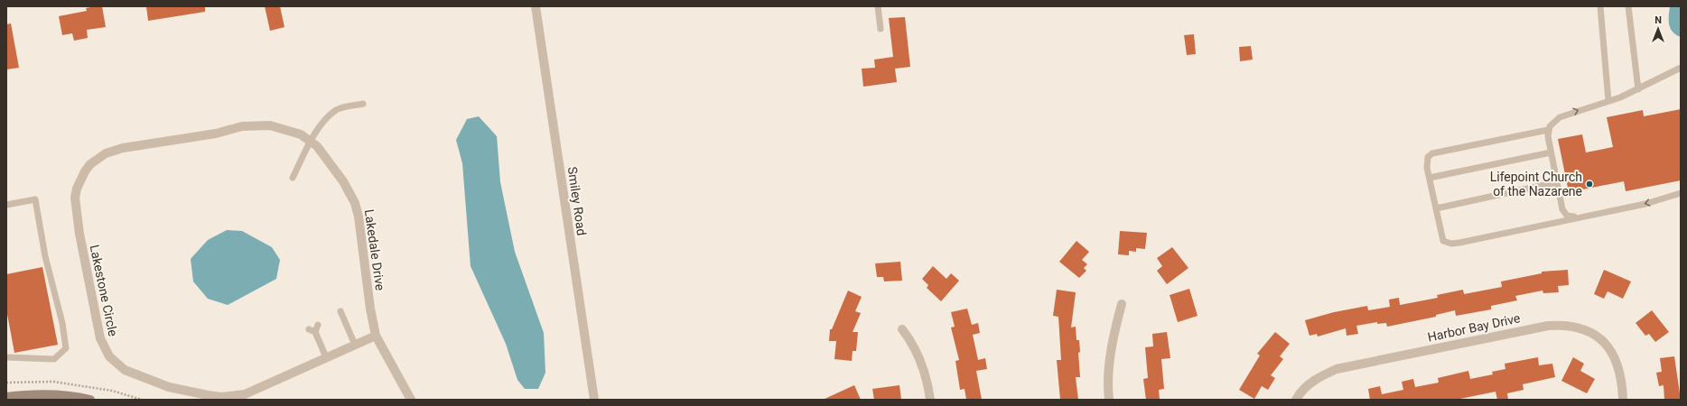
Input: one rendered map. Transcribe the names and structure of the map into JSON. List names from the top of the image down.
{
  "streets": {
    "street": [
      "Smiley Road",
      "Lakedale Drive",
      "Lakestone Circle",
      "Harbor Bay Drive"
    ]
  },
  "crossings": [
    ["Lakedale Drive", "Lakestone Circle"]
  ],
  "places": ["Lifepoint Church of the Nazarene"],
  "north": "top"
}
